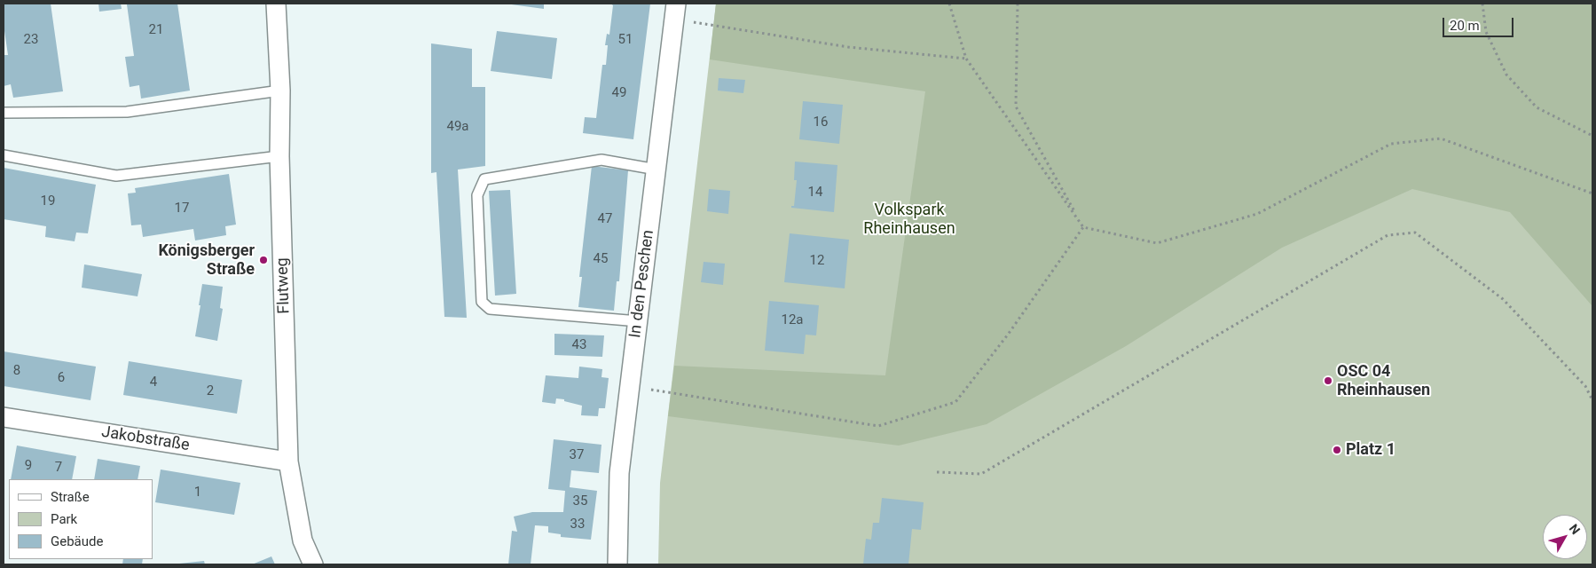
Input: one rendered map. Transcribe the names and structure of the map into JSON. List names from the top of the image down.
{
  "streets": {
    "street": ["In den Peschen", "Flutweg", "Jakobstraße"]
  },
  "crossings": [
    ["Flutweg", "Jakobstraße"]
  ],
  "parks": ["Volkspark Rheinhausen"],
  "places": ["Königsberger Straße", "OSC 04 Rheinhausen", "Platz 1"],
  "house_numbers": [
    "21",
    "23",
    "51",
    "49",
    "16",
    "49a",
    "14",
    "19",
    "17",
    "47",
    "45",
    "12",
    "12a",
    "43",
    "8",
    "6",
    "4",
    "2",
    "37",
    "9",
    "7",
    "1",
    "35",
    "33"
  ],
  "legend": ["Straße", "Park", "Gebäude"],
  "scale_bar": "20 m",
  "north": "top right"
}
